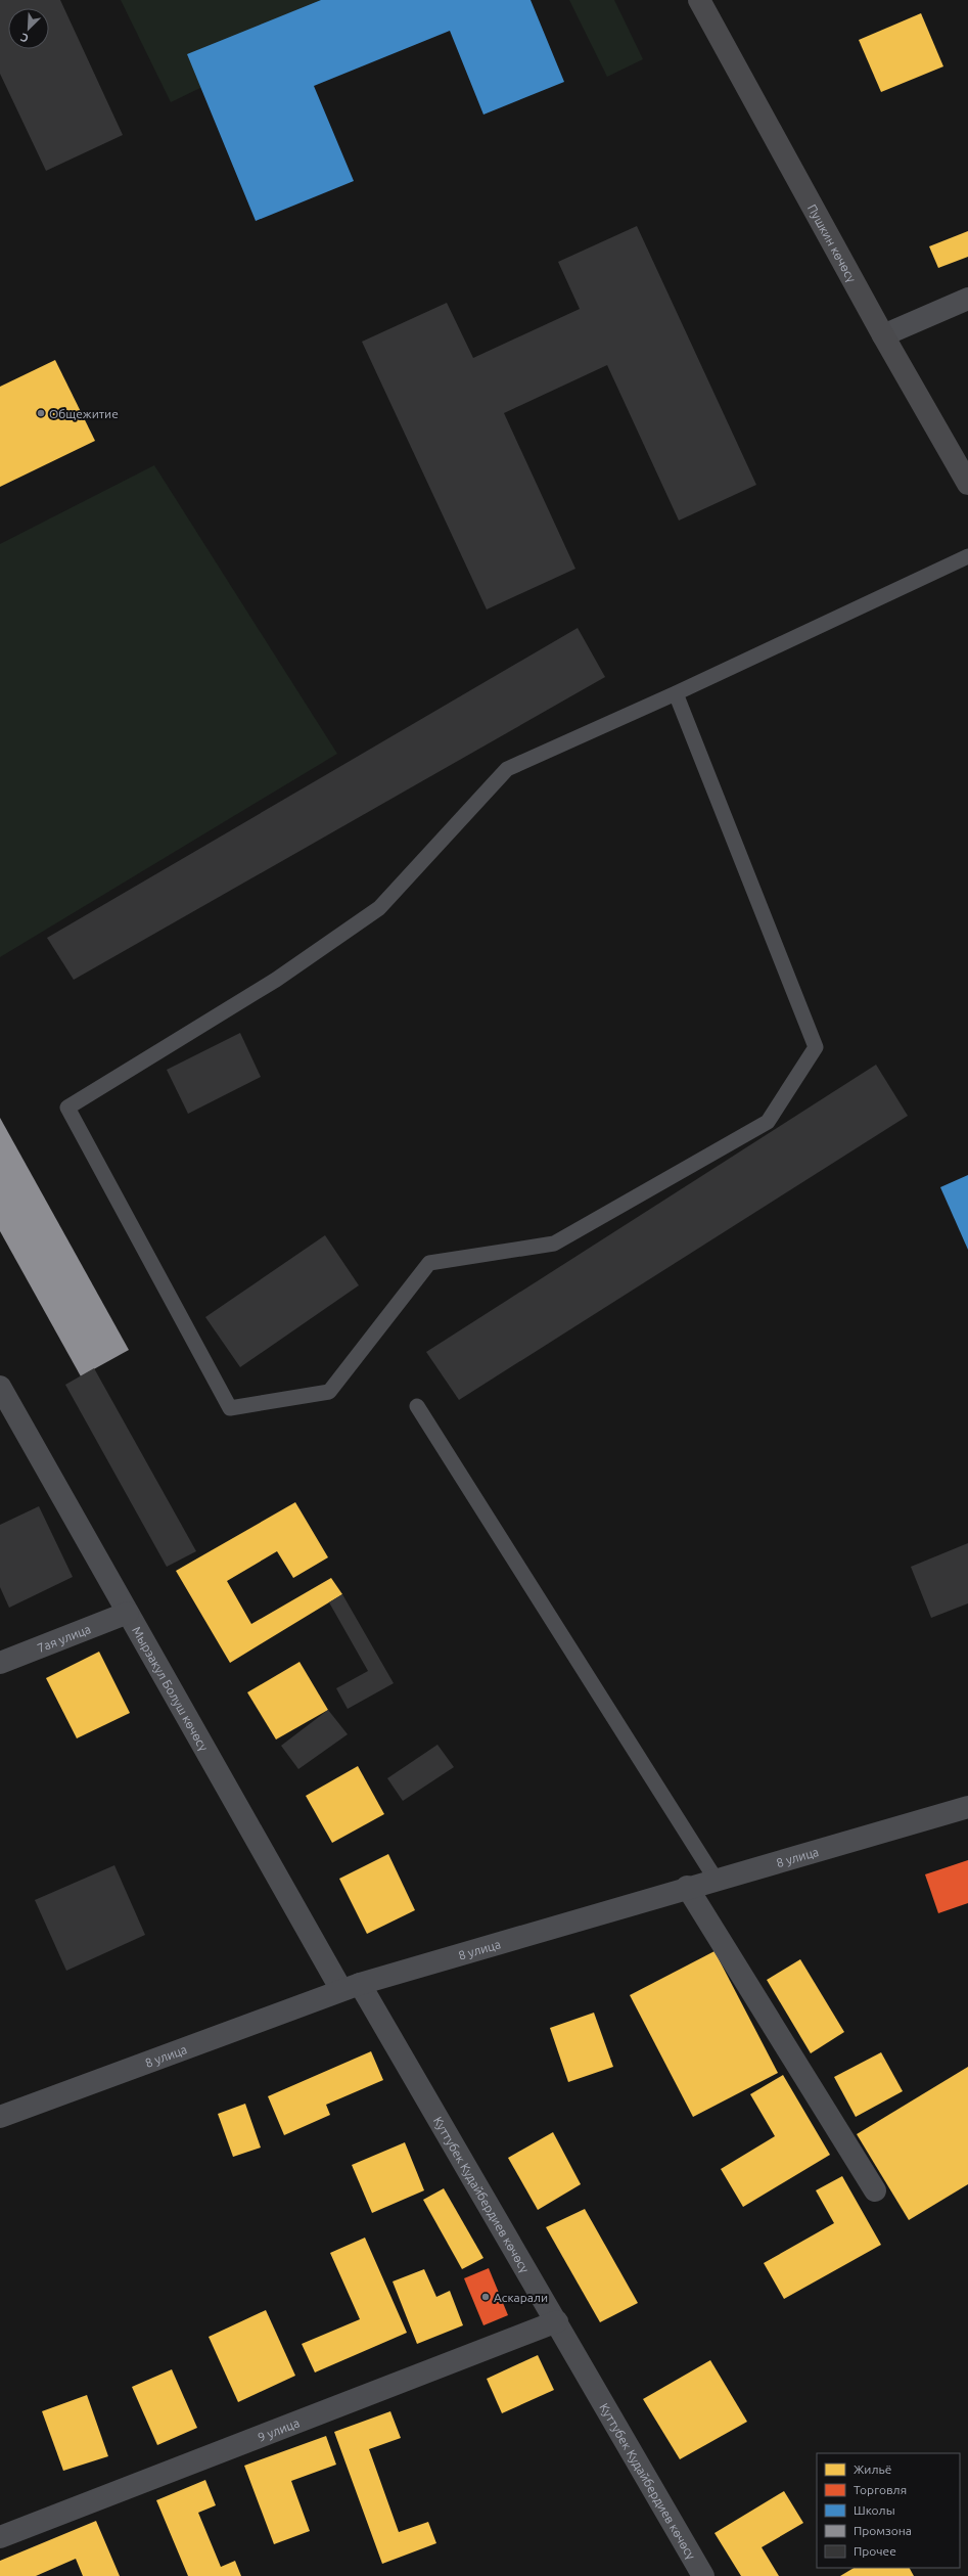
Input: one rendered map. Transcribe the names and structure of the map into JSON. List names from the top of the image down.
{
  "streets": {
    "highway": ["Пушкин көчөсү"],
    "street": [
      "7ая улица",
      "Мырзакул Болуш көчөсү",
      "8 улица",
      "Куттубек Кудайбердиев көчөсү",
      "9 улица"
    ]
  },
  "crossings": [
    ["7ая улица", "Мырзакул Болуш көчөсү"],
    ["Мырзакул Болуш көчөсү", "8 улица"],
    ["Мырзакул Болуш көчөсү", "Куттубек Кудайбердиев көчөсү"],
    ["8 улица", "Куттубек Кудайбердиев көчөсү"],
    ["Куттубек Кудайбердиев көчөсү", "9 улица"]
  ],
  "places": ["Общежитие", "Аскарали"],
  "legend": [
    "Жильё",
    "Торговля",
    "Школы",
    "Промзона",
    "Прочее"
  ],
  "north": "bottom left"
}
